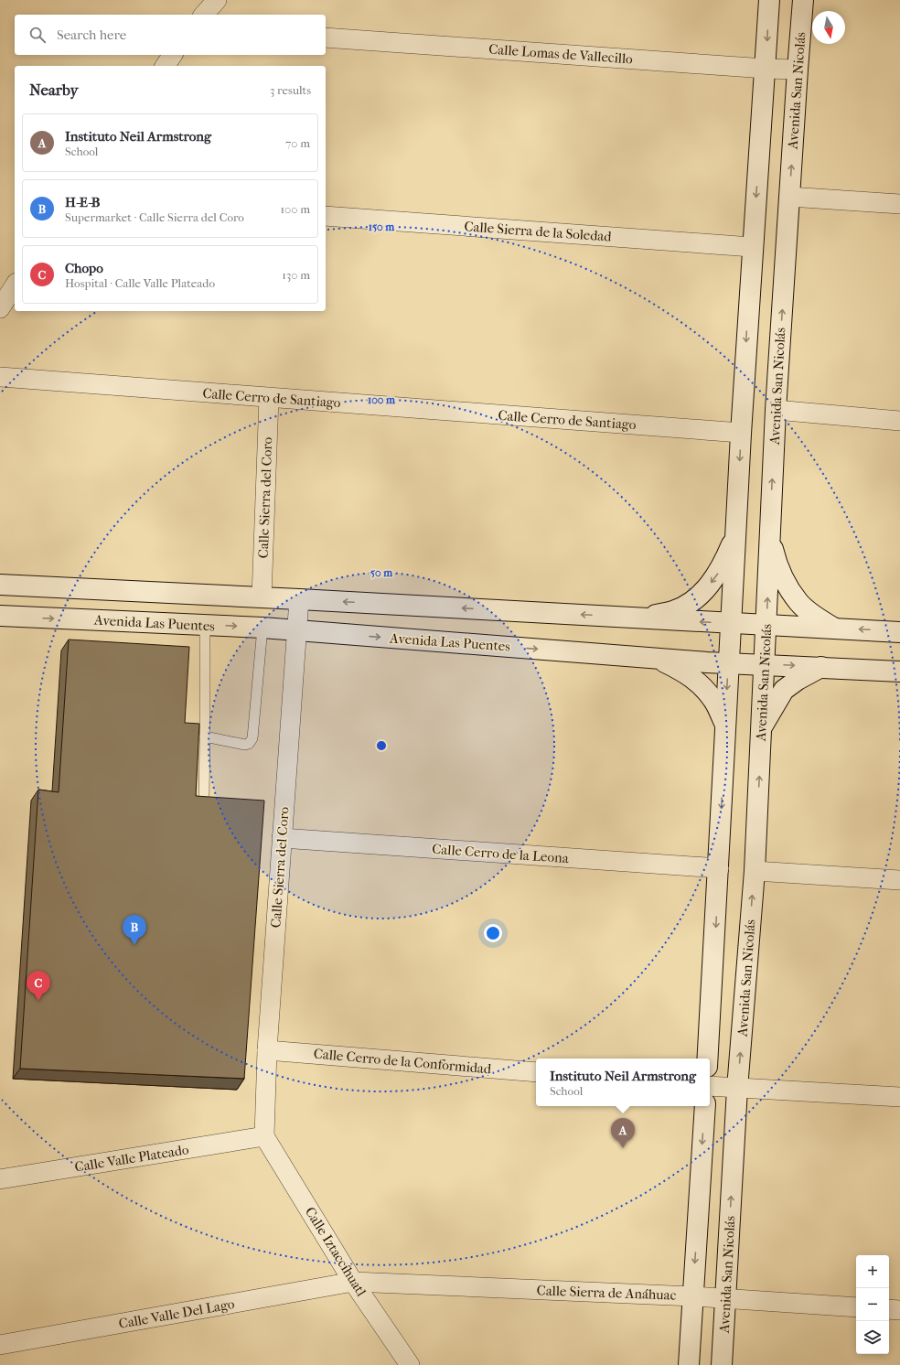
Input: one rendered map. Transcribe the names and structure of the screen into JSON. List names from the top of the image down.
{
  "streets": {
    "street": [
      "Calle Lomas de Vallecillo",
      "Avenida San Nicolás",
      "Calle Sierra de la Soledad",
      "Calle Cerro de Santiago",
      "Calle Sierra del Coro",
      "Avenida Las Puentes",
      "Calle Cerro de la Leona",
      "Calle Cerro de la Conformidad",
      "Calle Valle Plateado",
      "Calle Iztaccíhuatl",
      "Calle Sierra de Anáhuac",
      "Calle Valle Del Lago"
    ]
  },
  "crossings": [
    ["Calle Lomas de Vallecillo", "Avenida San Nicolás"],
    ["Avenida San Nicolás", "Avenida Las Puentes"],
    ["Avenida San Nicolás", "Calle Sierra de Anáhuac"],
    ["Calle Cerro de Santiago", "Calle Sierra del Coro"],
    ["Calle Sierra del Coro", "Avenida Las Puentes"],
    ["Calle Sierra del Coro", "Calle Cerro de la Leona"],
    ["Calle Sierra del Coro", "Calle Cerro de la Conformidad"],
    ["Calle Sierra del Coro", "Calle Valle Plateado"],
    ["Calle Sierra del Coro", "Calle Iztaccíhuatl"],
    ["Calle Valle Plateado", "Calle Iztaccíhuatl"],
    ["Calle Iztaccíhuatl", "Calle Sierra de Anáhuac"],
    ["Calle Iztaccíhuatl", "Calle Valle Del Lago"],
    ["Calle Sierra de Anáhuac", "Calle Valle Del Lago"]
  ],
  "north": "bottom",
  "page": {
    "search": "Search here",
    "heading": ["Nearby", "3 results"],
    "list": [
      {
        "mark": "A",
        "name": "Instituto Neil Armstrong",
        "note": "School",
        "value": "70 m"
      },
      {
        "mark": "B",
        "name": "H-E-B",
        "note": "Supermarket · Calle Sierra del Coro",
        "value": "100 m"
      },
      {
        "mark": "C",
        "name": "Chopo",
        "note": "Hospital · Calle Valle Plateado",
        "value": "130 m"
      }
    ],
    "pins": ["B", "C", "A"],
    "popup": ["Instituto Neil Armstrong", "School"],
    "map_buttons": ["+", "−"]
  },
  "rings": ["150 m", "100 m", "50 m"]
}
